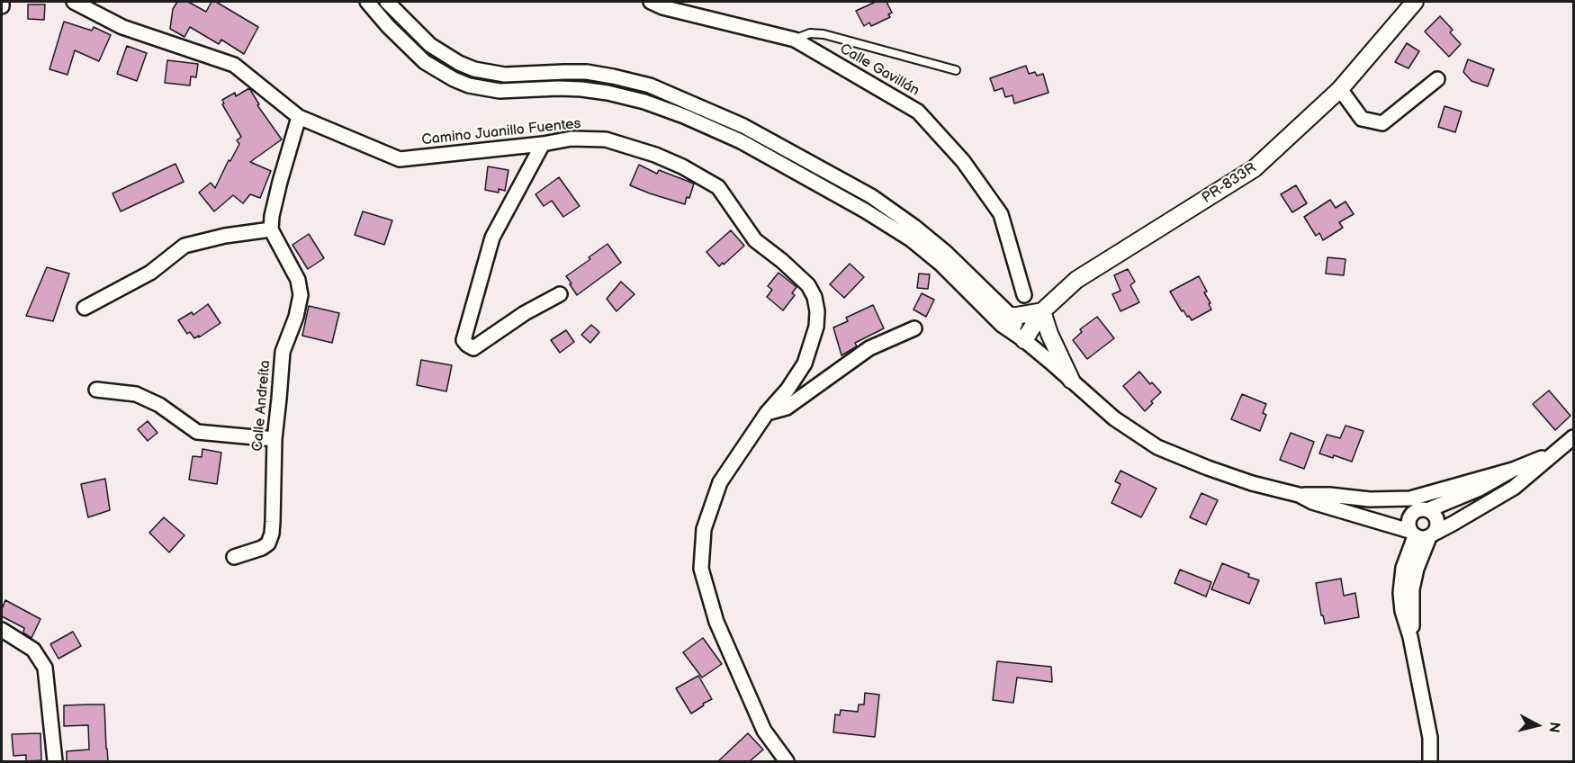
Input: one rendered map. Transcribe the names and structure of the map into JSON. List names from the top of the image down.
{
  "streets": {
    "street": [
      "Calle Gavillán",
      "Camino Juanillo Fuentes",
      "PR-833R",
      "Calle Andreíta"
    ]
  },
  "north": "right"
}
